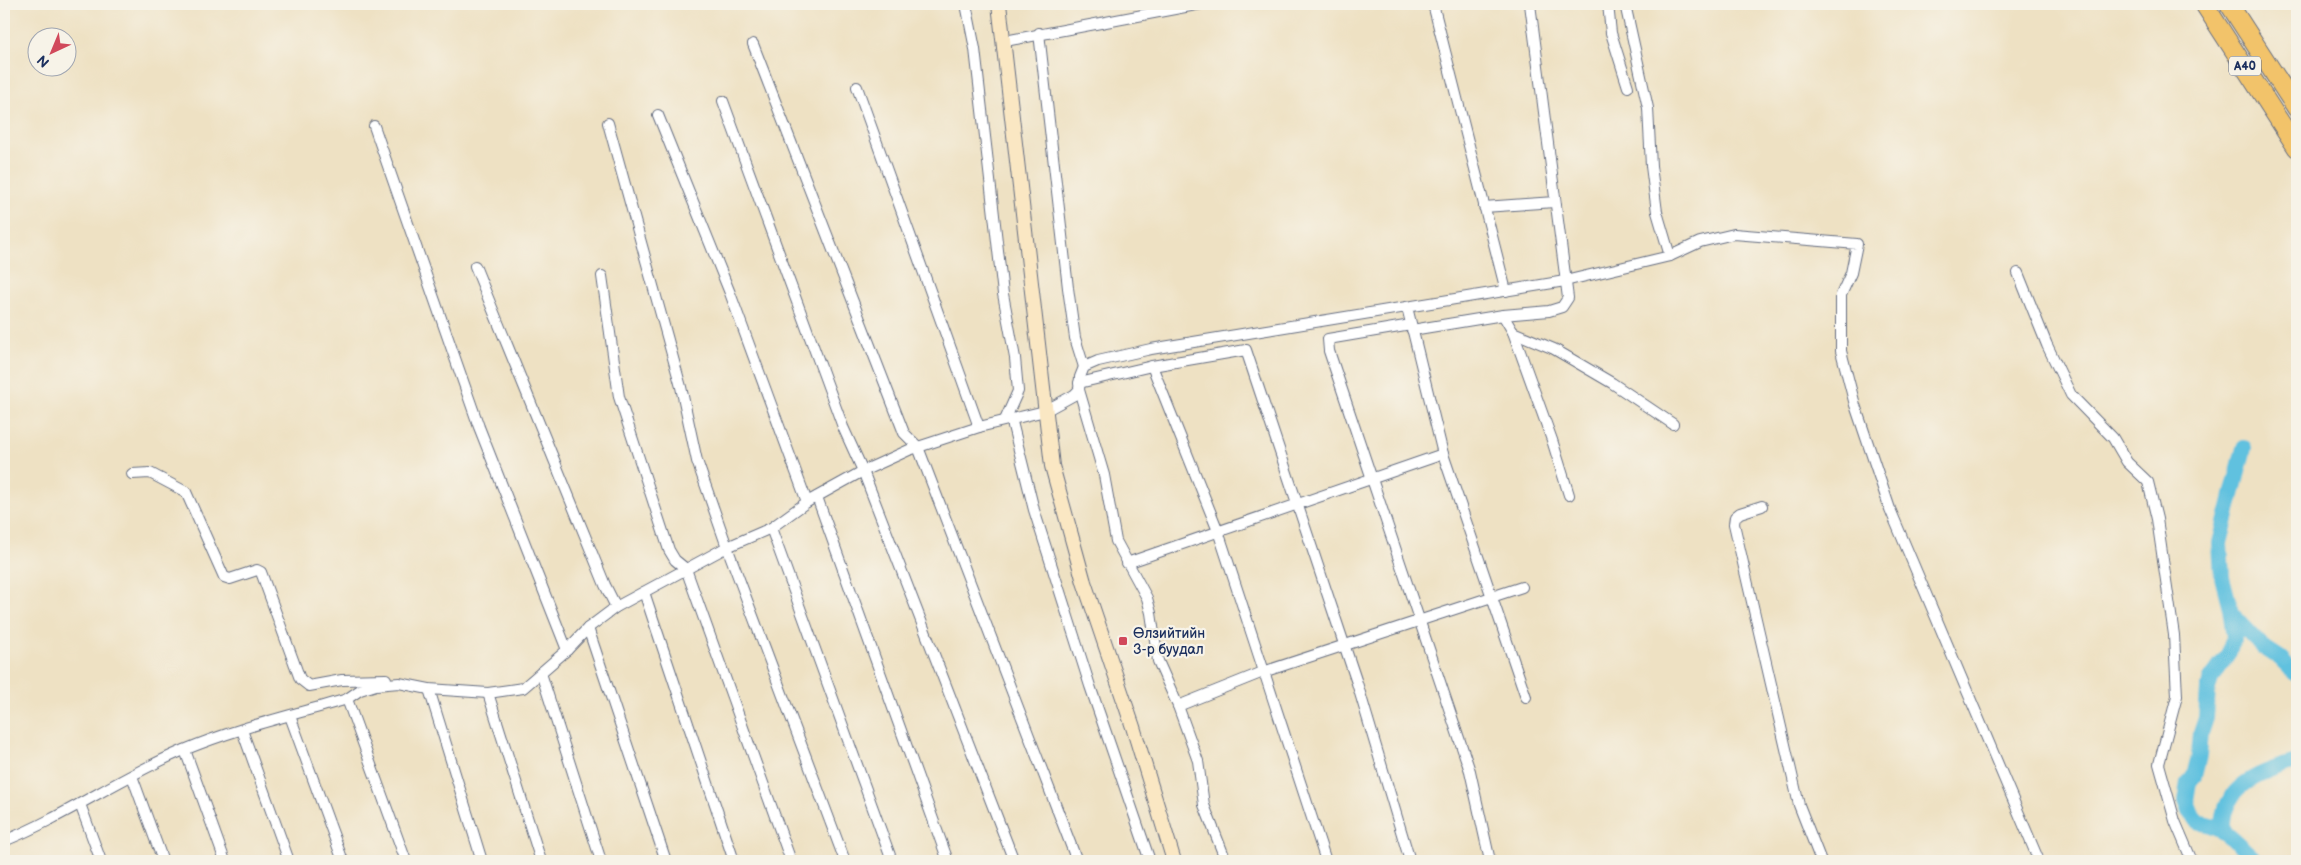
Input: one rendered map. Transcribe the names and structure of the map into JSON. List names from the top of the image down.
{
  "streets": {
    "highway": ["A40"]
  },
  "places": {
    "transit": ["Өлзийтийн 3-р буудал"]
  },
  "north": "bottom left"
}
